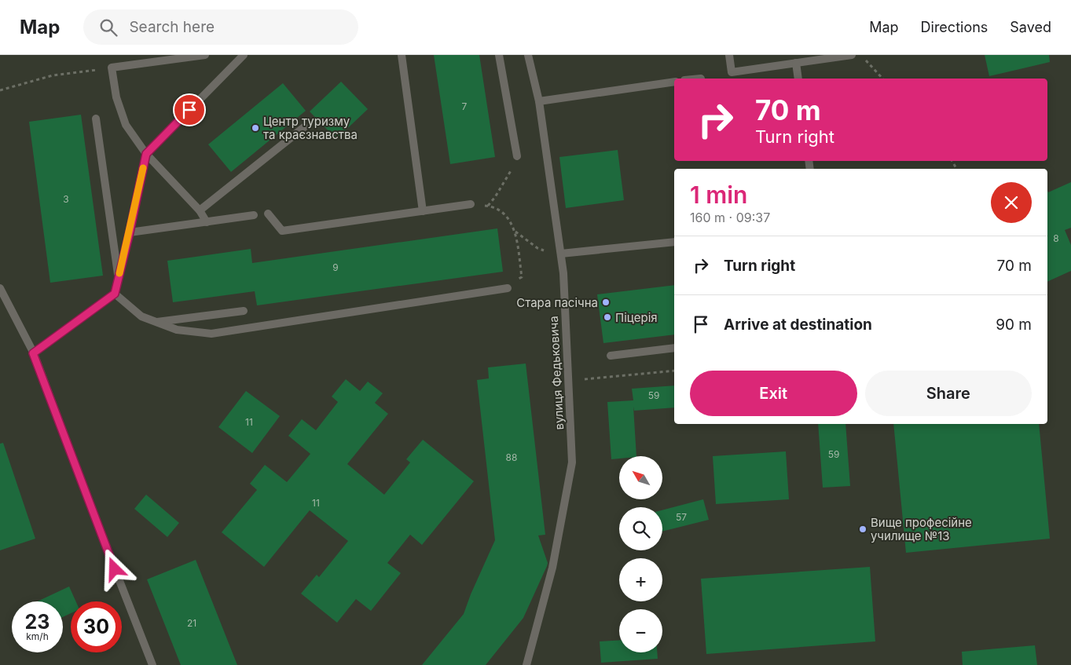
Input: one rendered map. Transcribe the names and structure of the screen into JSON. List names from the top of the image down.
{
  "streets": {
    "street": ["вулиця Федьковича"]
  },
  "places": [
    "Центр туризму та краєзнавства",
    "Стара пасічна",
    "Піцерія",
    "Вище професійне училище №13"
  ],
  "house_numbers": [
    "7",
    "3",
    "8",
    "9",
    "59",
    "11",
    "59",
    "88",
    "11",
    "57",
    "21"
  ],
  "north": "top left",
  "page": {
    "header": "Map",
    "search": "Search here",
    "nav": ["Map", "Directions", "Saved"],
    "turn": ["70 m", "Turn right"],
    "heading": ["1 min", "160 m · 09:37"],
    "list": [
      {
        "name": "Turn right",
        "value": "70 m"
      },
      {
        "name": "Arrive at destination",
        "value": "90 m"
      }
    ],
    "buttons": ["Exit", "Share"],
    "map_buttons": ["+", "−"],
    "speed": "23 km/h",
    "limit": "30"
  }
}
